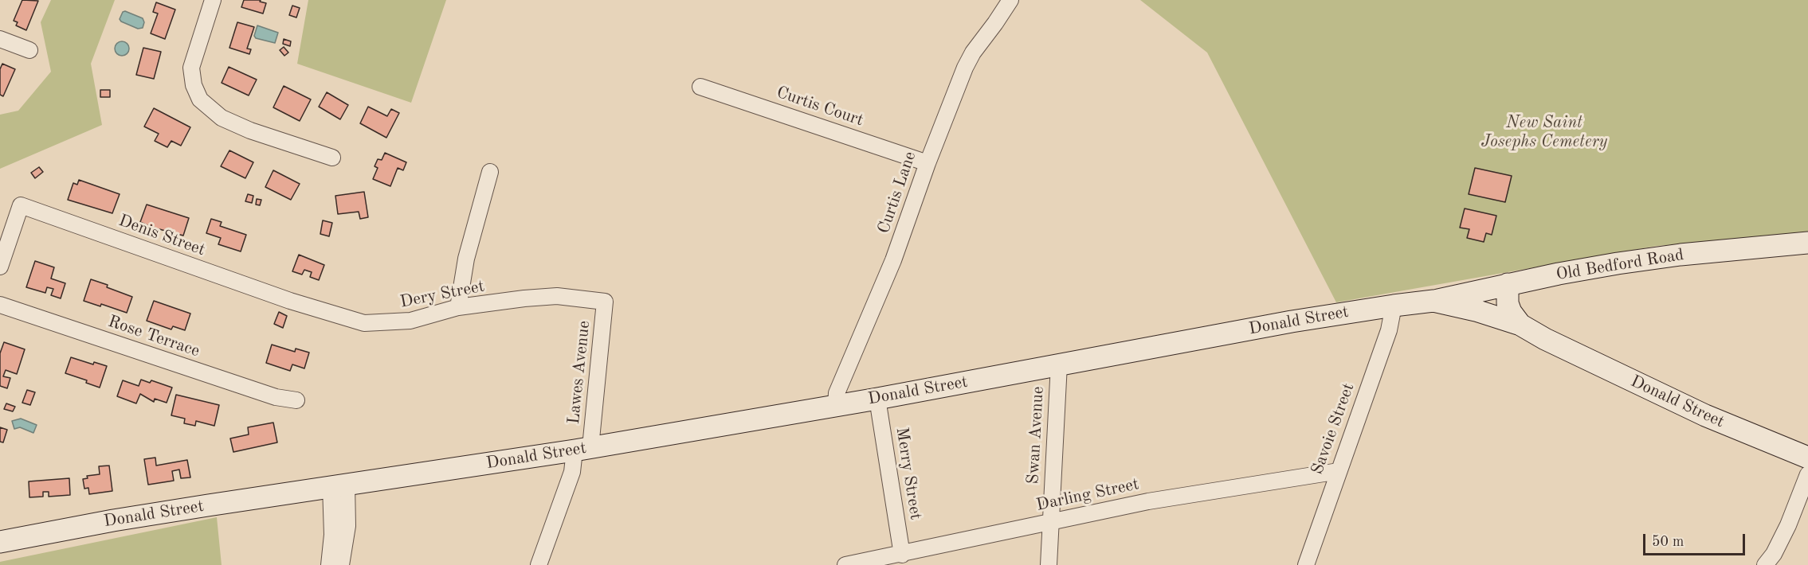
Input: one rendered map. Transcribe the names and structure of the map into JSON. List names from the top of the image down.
{
  "streets": {
    "street": [
      "Curtis Court",
      "Curtis Lane",
      "Denis Street",
      "Old Bedford Road",
      "Dery Street",
      "Donald Street",
      "Rose Terrace",
      "Lawes Avenue",
      "Savoie Street",
      "Swan Avenue",
      "Merry Street",
      "Darling Street"
    ]
  },
  "crossings": [
    ["Curtis Court", "Curtis Lane"],
    ["Curtis Lane", "Donald Street"],
    ["Denis Street", "Dery Street"],
    ["Old Bedford Road", "Donald Street"],
    ["Dery Street", "Lawes Avenue"],
    ["Donald Street", "Lawes Avenue"],
    ["Donald Street", "Savoie Street"],
    ["Donald Street", "Swan Avenue"],
    ["Donald Street", "Merry Street"],
    ["Savoie Street", "Darling Street"],
    ["Swan Avenue", "Darling Street"],
    ["Merry Street", "Darling Street"]
  ],
  "parks": ["New Saint Josephs Cemetery"],
  "scale_bar": "50 m"
}
